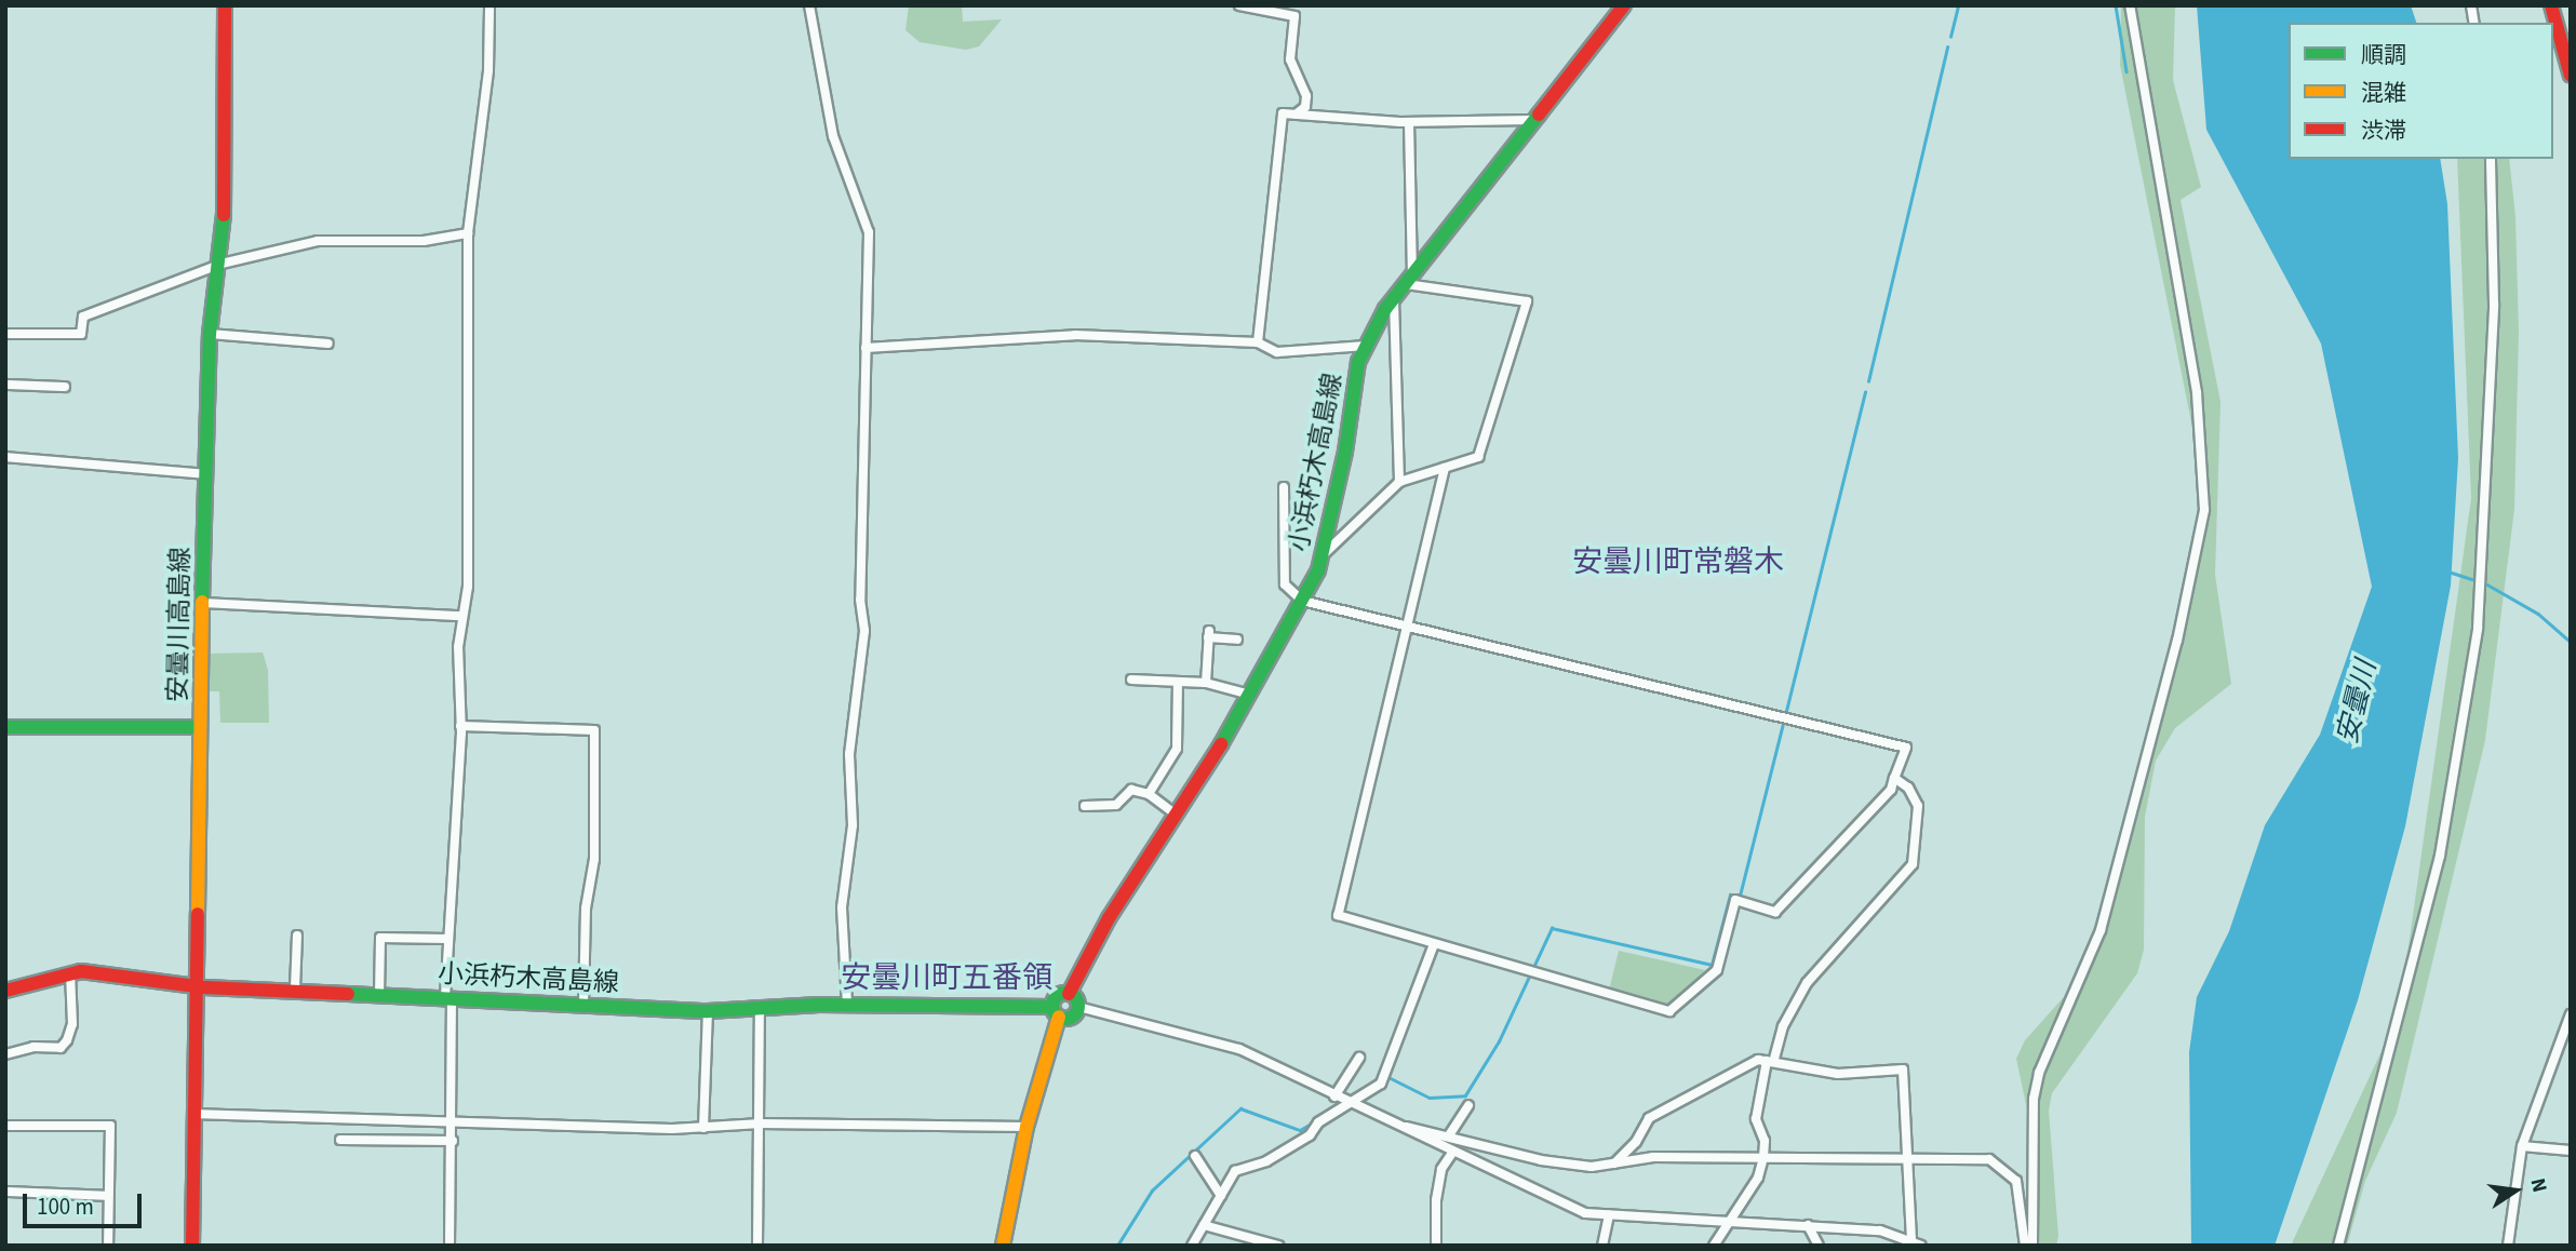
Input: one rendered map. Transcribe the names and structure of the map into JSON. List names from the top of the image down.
{
  "streets": {
    "main road": ["小浜朽木高島線", "安曇川高島線"]
  },
  "crossings": [
    ["小浜朽木高島線", "安曇川高島線"]
  ],
  "districts": ["安曇川町常磐木", "安曇川町五番領"],
  "water": ["安曇川"],
  "legend": ["順調", "混雑", "渋滞"],
  "scale_bar": "100 m",
  "north": "right"
}
